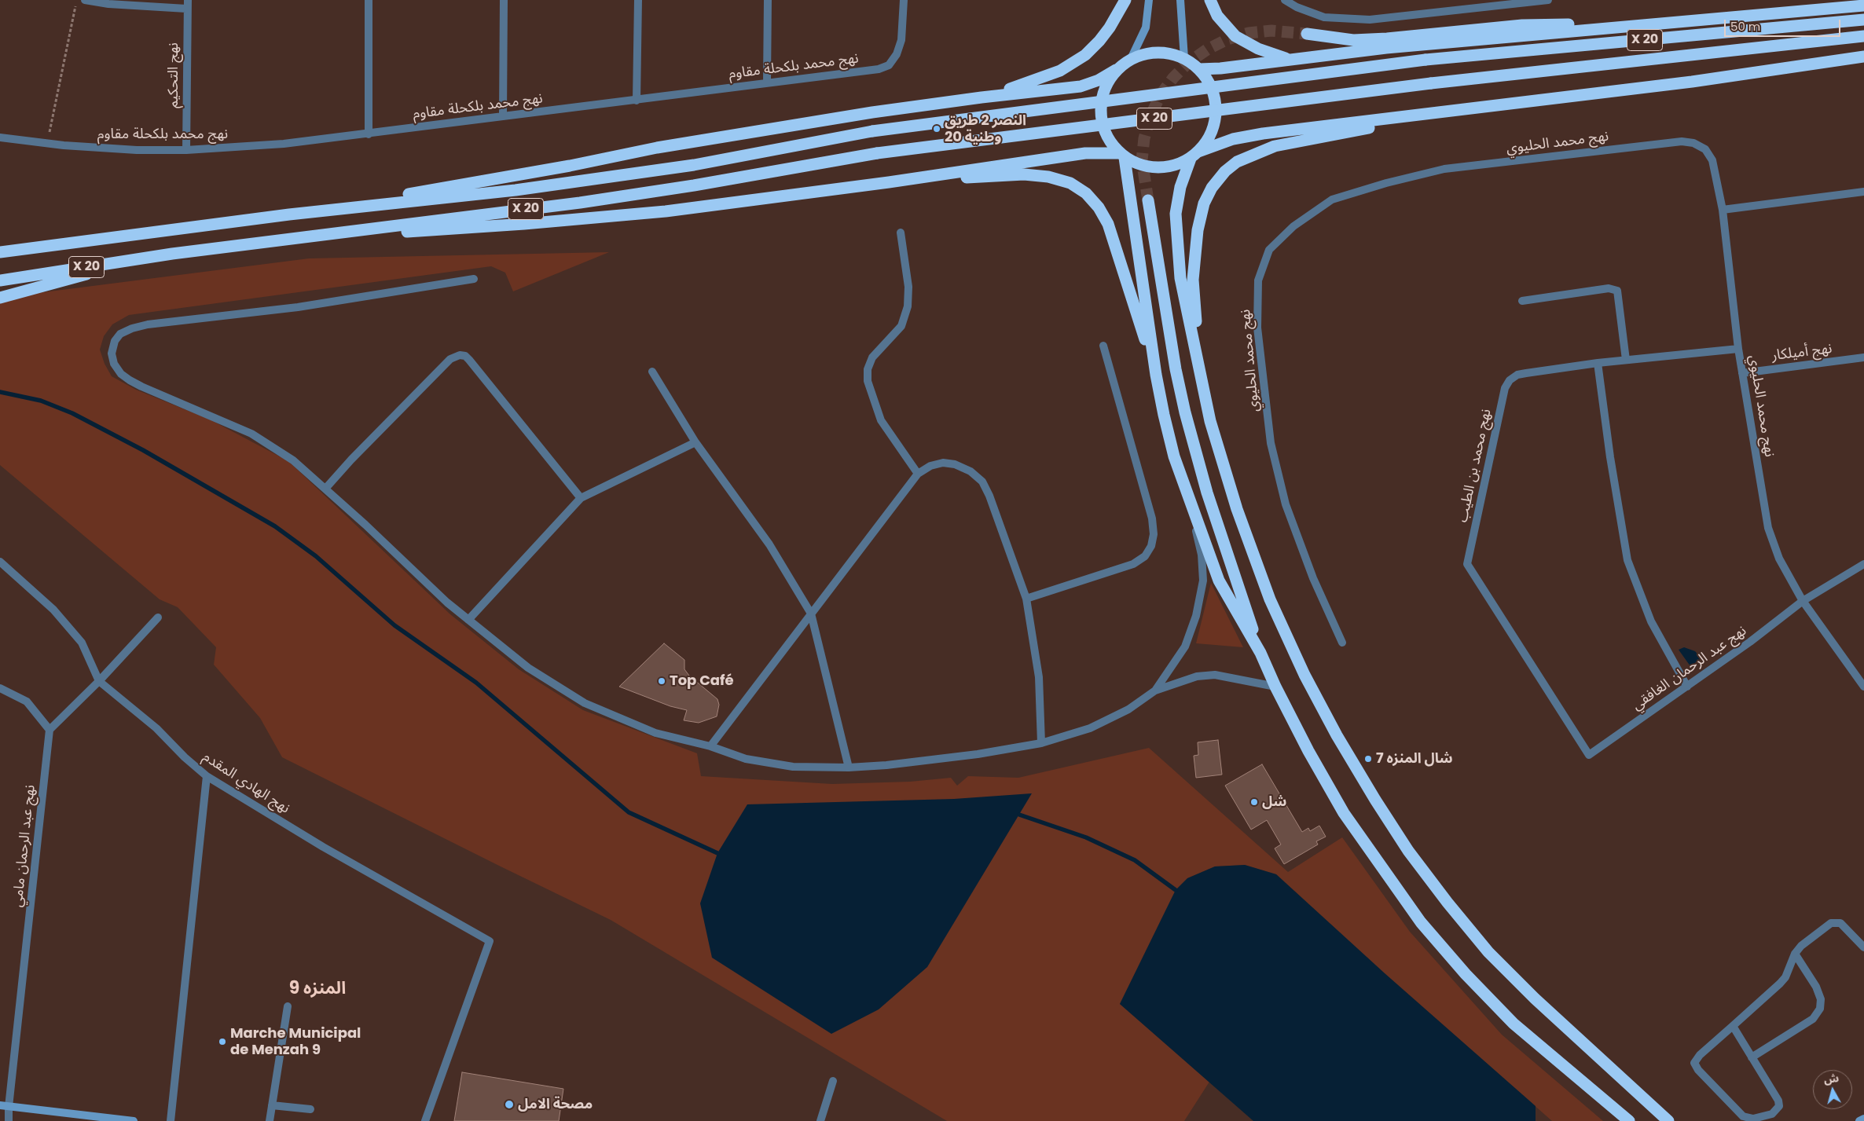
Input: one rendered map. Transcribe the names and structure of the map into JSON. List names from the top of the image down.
{
  "streets": {
    "highway": ["X 20"],
    "street": [
      "نهج محمد بلكحلة مقاوم",
      "نهج التحكيم",
      "نهج محمد الحليوي",
      "نهج أميلكار",
      "نهج محمد بن الطيب",
      "نهج عبد الرحمان الغافقي",
      "نهج الهادي المقدم",
      "نهج عبد الرحمان مامي"
    ]
  },
  "crossings": [
    ["نهج محمد بلكحلة مقاوم", "نهج التحكيم"],
    ["نهج محمد الحليوي", "نهج أميلكار"],
    ["نهج محمد الحليوي", "نهج محمد بن الطيب"],
    ["نهج محمد الحليوي", "نهج عبد الرحمان الغافقي"],
    ["نهج محمد بن الطيب", "نهج عبد الرحمان الغافقي"]
  ],
  "districts": ["المنزه 9"],
  "places": [
    "النصر 2 طريق وطنية 20",
    "Top Café",
    "شال المنزه 7",
    "شل",
    "Marche Municipal de Menzah 9",
    "مصحة الامل"
  ],
  "scale_bar": "50 m",
  "north": "top"
}
